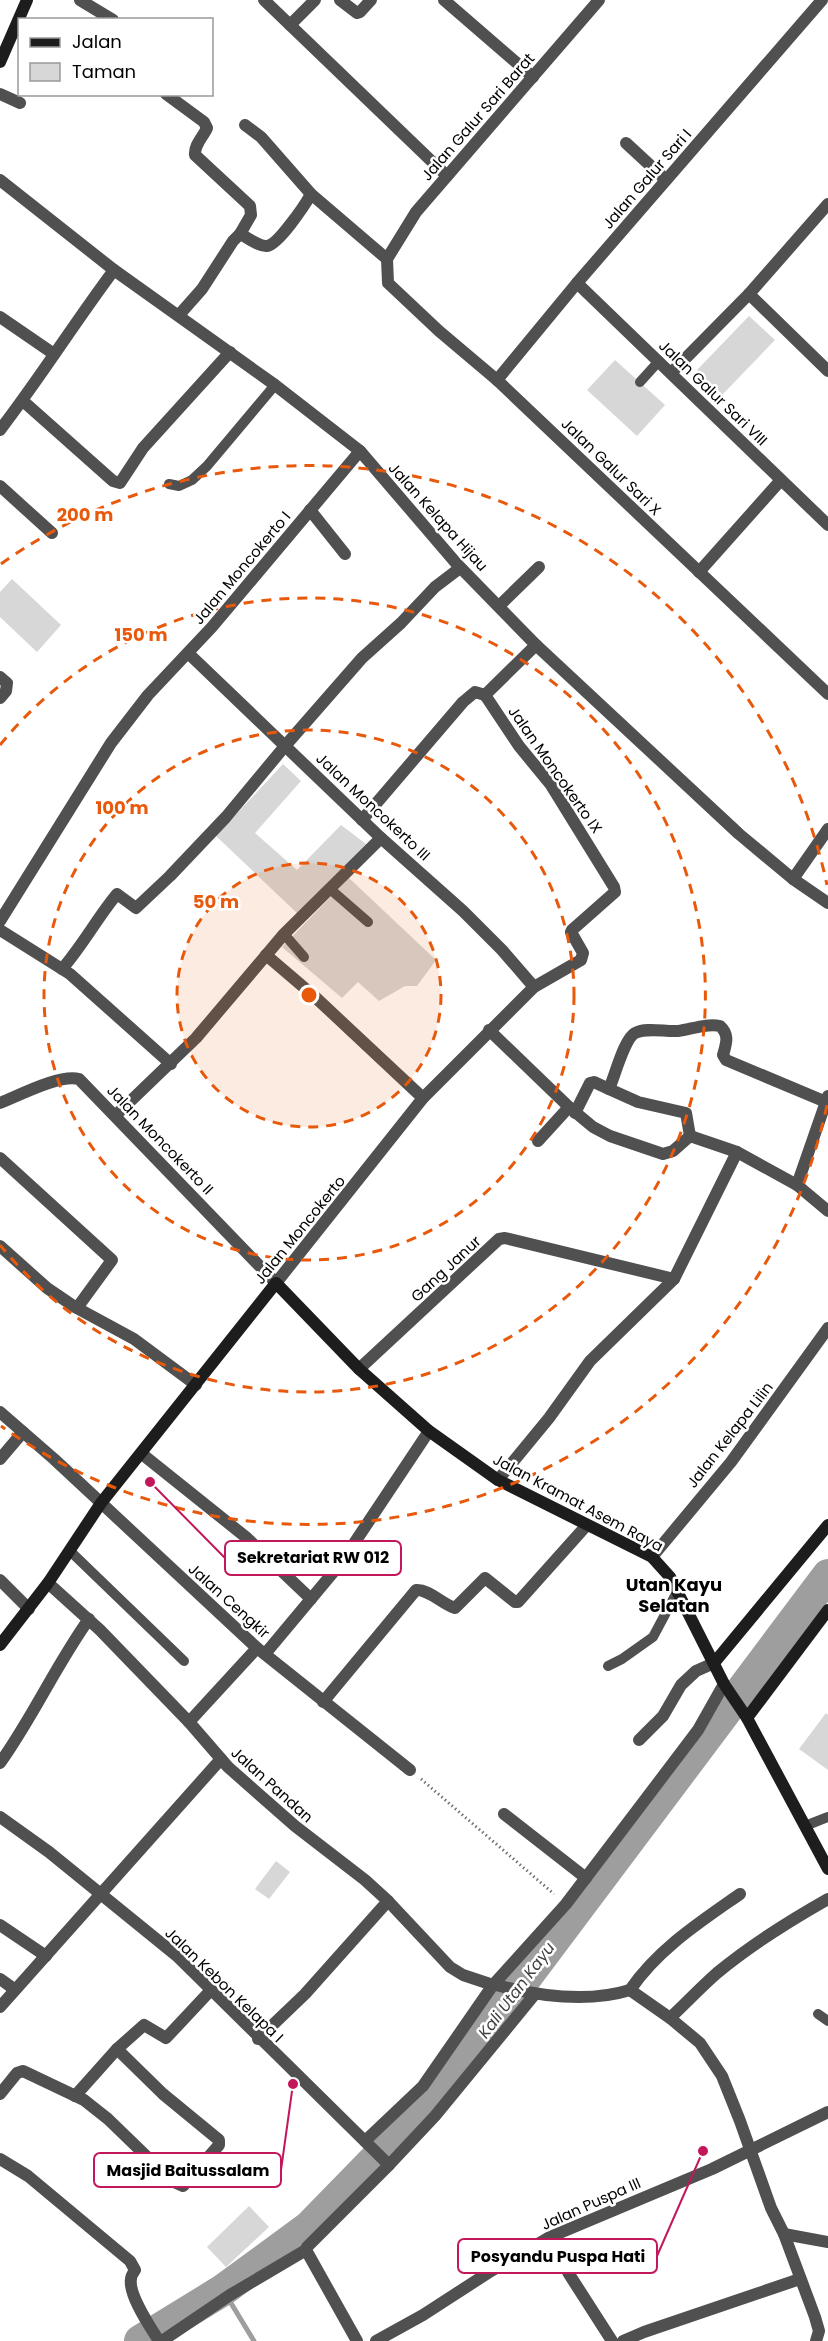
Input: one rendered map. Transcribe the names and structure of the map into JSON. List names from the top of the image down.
{
  "streets": {
    "street": [
      "Jalan Galur Sari Barat",
      "Jalan Galur Sari I",
      "Jalan Galur Sari VIII",
      "Jalan Galur Sari X",
      "Jalan Kelapa Hijau",
      "Jalan Moncokerto I",
      "Jalan Moncokerto IX",
      "Jalan Moncokerto III",
      "Jalan Moncokerto II",
      "Jalan Moncokerto",
      "Gang Janur",
      "Jalan Kelapa Lilin",
      "Jalan Kramat Asem Raya",
      "Jalan Cengkir",
      "Jalan Pandan",
      "Jalan Kebon Kelapa I",
      "Jalan Puspa III"
    ]
  },
  "crossings": [
    ["Jalan Galur Sari Barat", "Jalan Galur Sari X"],
    ["Jalan Galur Sari I", "Jalan Galur Sari VIII"],
    ["Jalan Galur Sari I", "Jalan Galur Sari X"],
    ["Jalan Kelapa Hijau", "Jalan Moncokerto I"],
    ["Jalan Moncokerto I", "Jalan Moncokerto III"],
    ["Jalan Moncokerto IX", "Jalan Moncokerto III"],
    ["Jalan Moncokerto IX", "Jalan Moncokerto"],
    ["Jalan Moncokerto III", "Jalan Moncokerto"],
    ["Jalan Moncokerto II", "Jalan Moncokerto"],
    ["Jalan Moncokerto II", "Jalan Kramat Asem Raya"],
    ["Jalan Moncokerto", "Jalan Kramat Asem Raya"],
    ["Jalan Moncokerto", "Jalan Cengkir"],
    ["Gang Janur", "Jalan Kramat Asem Raya"],
    ["Jalan Kelapa Lilin", "Jalan Kramat Asem Raya"],
    ["Jalan Kramat Asem Raya", "Jalan Cengkir"]
  ],
  "districts": ["Utan Kayu Selatan"],
  "water": ["Kali Utan Kayu"],
  "places": ["Sekretariat RW 012", "Masjid Baitussalam", "Posyandu Puspa Hati"],
  "legend": ["Jalan", "Taman"],
  "rings": [
    "200 m",
    "150 m",
    "100 m",
    "50 m"
  ]
}
